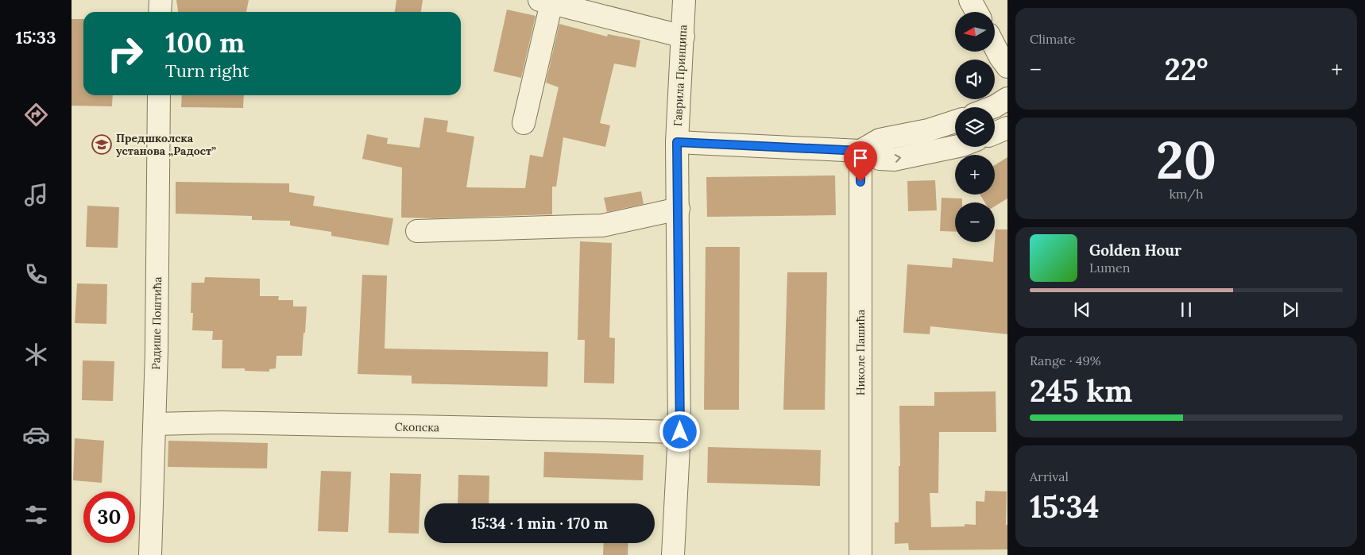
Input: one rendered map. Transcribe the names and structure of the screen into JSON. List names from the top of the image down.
{
  "streets": {
    "street": [
      "Гаврила Принципа",
      "Радише Поштића",
      "Николе Пашића",
      "Скопска"
    ]
  },
  "crossings": [
    ["Гаврила Принципа", "Скопска"],
    ["Радише Поштића", "Скопска"]
  ],
  "places": {
    "school or university": ["Предшколска установа „Радост”"]
  },
  "north": "left",
  "page": {
    "tabs": "15:33",
    "tile": [
      "Climate",
      ["20", "km/h"],
      ["Range · 49%", "245 km"],
      ["Arrival", "15:34"]
    ],
    "map_buttons": ["+", "−"],
    "turn": ["100 m", "Turn right"],
    "heat": ["−", "22°", "+"],
    "song": ["Golden Hour", "Lumen"],
    "limit": "30",
    "trip": "15:34 · 1 min · 170 m"
  }
}
